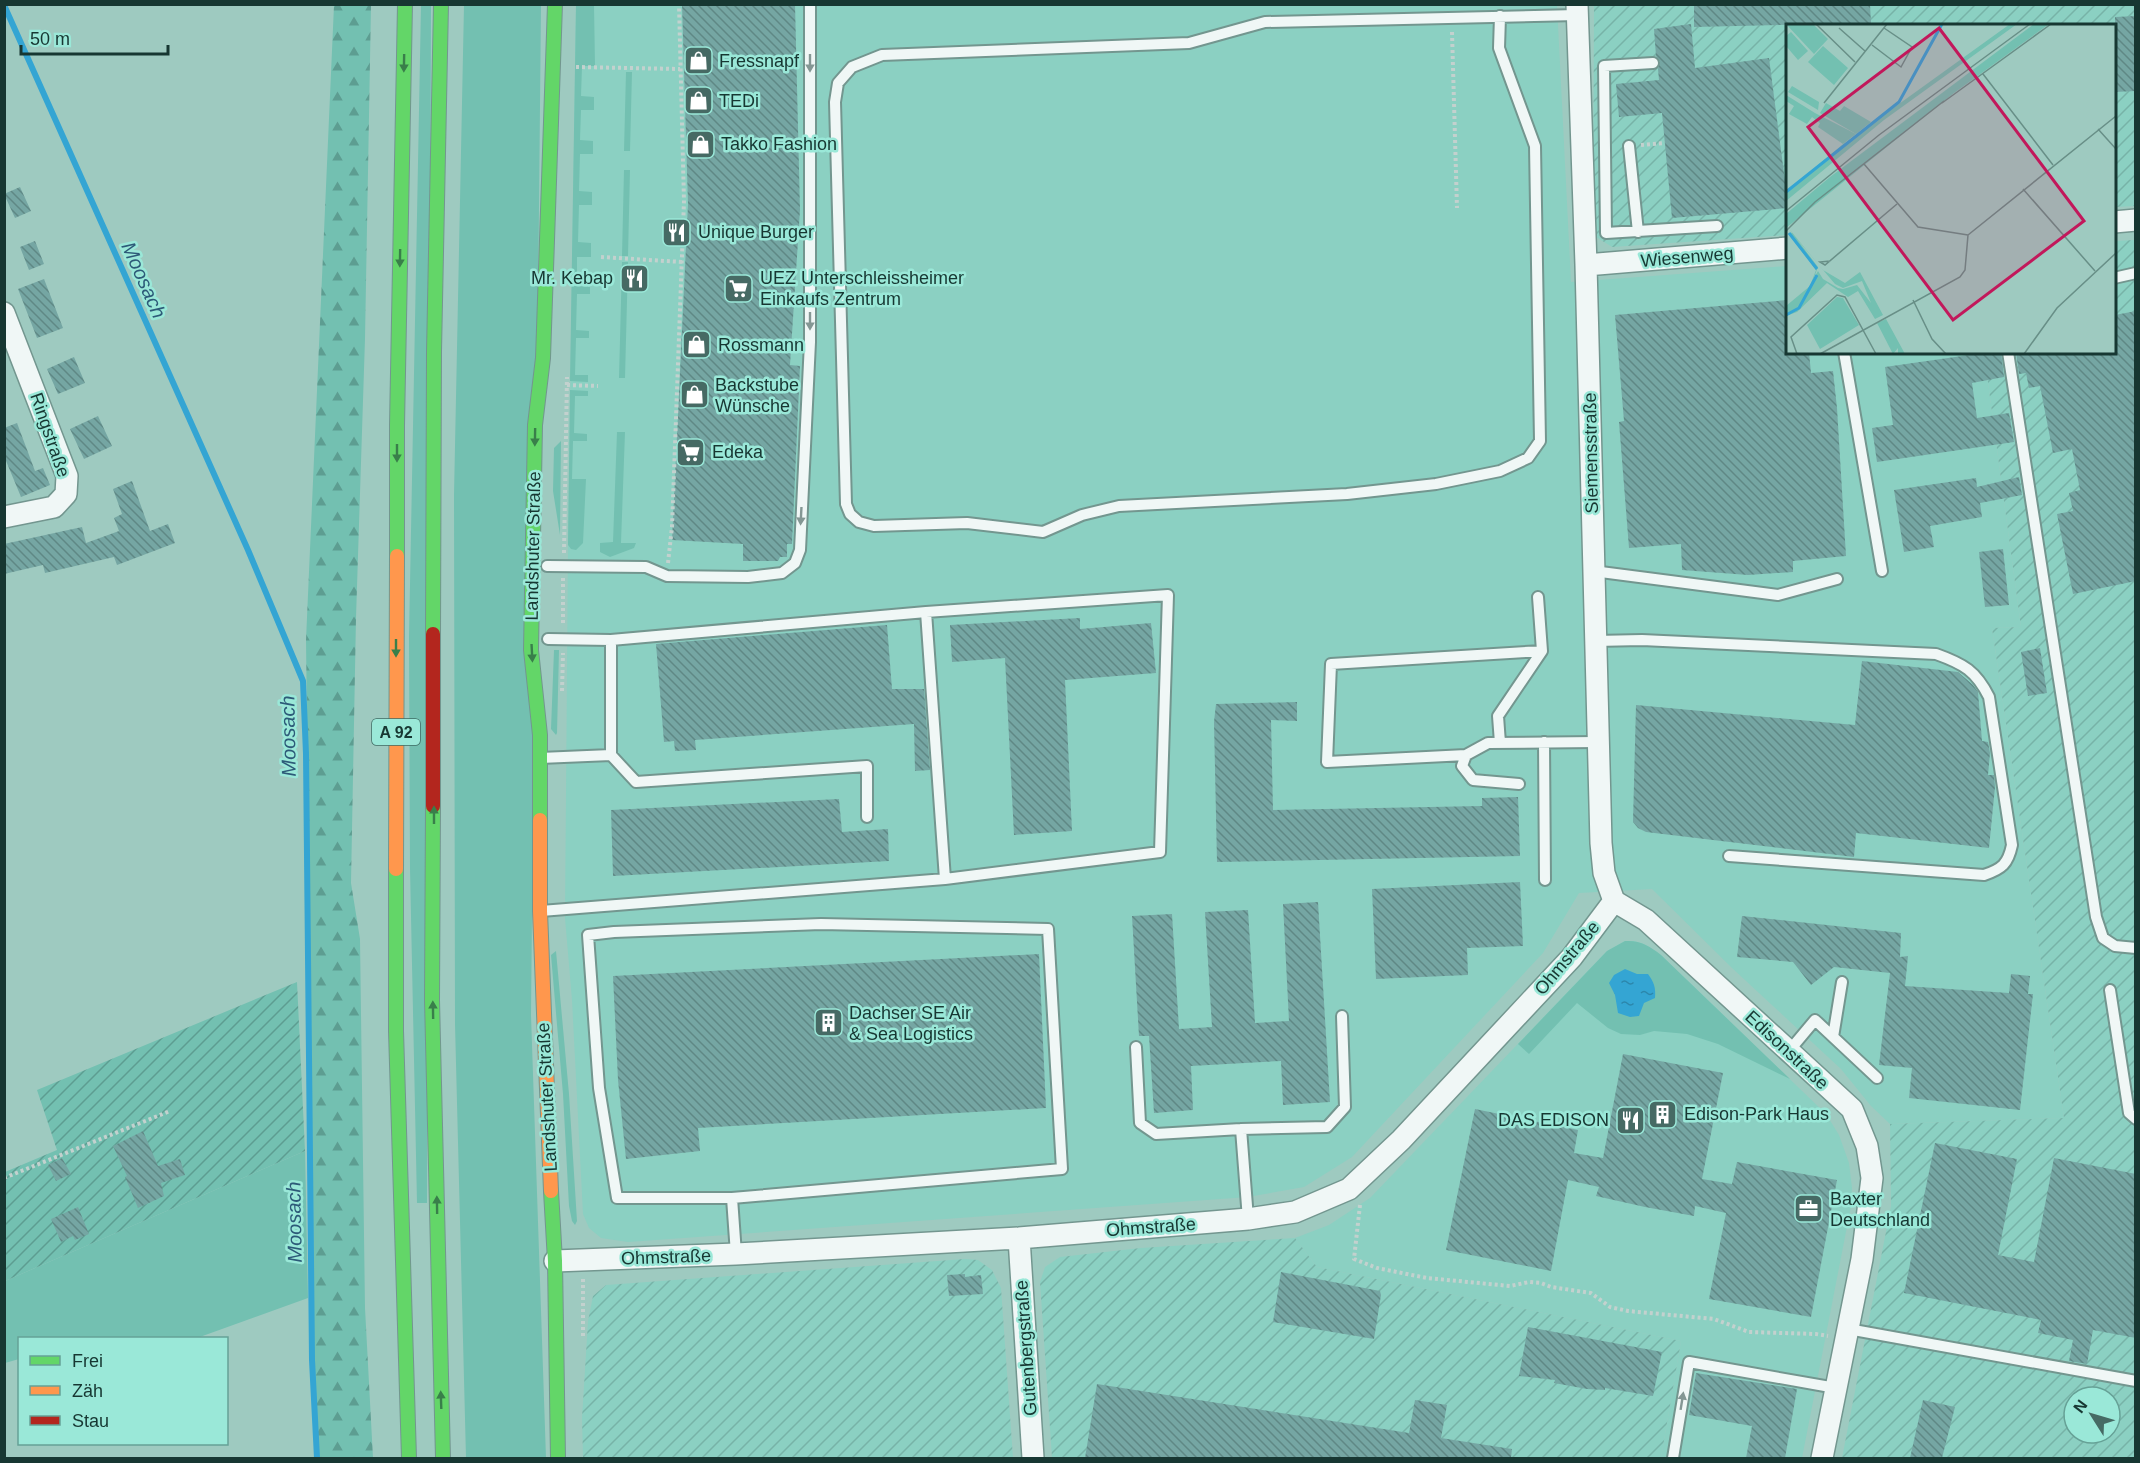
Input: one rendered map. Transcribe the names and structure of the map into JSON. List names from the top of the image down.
{
  "streets": {
    "main road": ["Landshuter Straße", "A 92"],
    "street": [
      "Wiesenweg",
      "Ringstraße",
      "Siemensstraße",
      "Ohmstraße",
      "Edisonstraße",
      "Gutenbergstraße"
    ]
  },
  "crossings": [
    ["Wiesenweg", "Siemensstraße"],
    ["Siemensstraße", "Ohmstraße"],
    ["Siemensstraße", "Edisonstraße"],
    ["Landshuter Straße", "Ohmstraße"],
    ["Ohmstraße", "Edisonstraße"],
    ["Ohmstraße", "Gutenbergstraße"]
  ],
  "water": ["Moosach"],
  "places": {
    "shop": [
      "Fressnapf",
      "TEDi",
      "Takko Fashion",
      "Rossmann",
      "Backstube Wünsche"
    ],
    "restaurant": ["Unique Burger", "Mr. Kebap", "DAS EDISON"],
    "supermarket": ["UEZ Unterschleissheimer Einkaufs Zentrum", "Edeka"],
    "building": ["Dachser SE Air & Sea Logistics", "Edison-Park Haus"],
    "office": ["Baxter Deutschland"]
  },
  "legend": ["Frei", "Zäh", "Stau"],
  "scale_bar": "50 m",
  "north": "top left"
}
